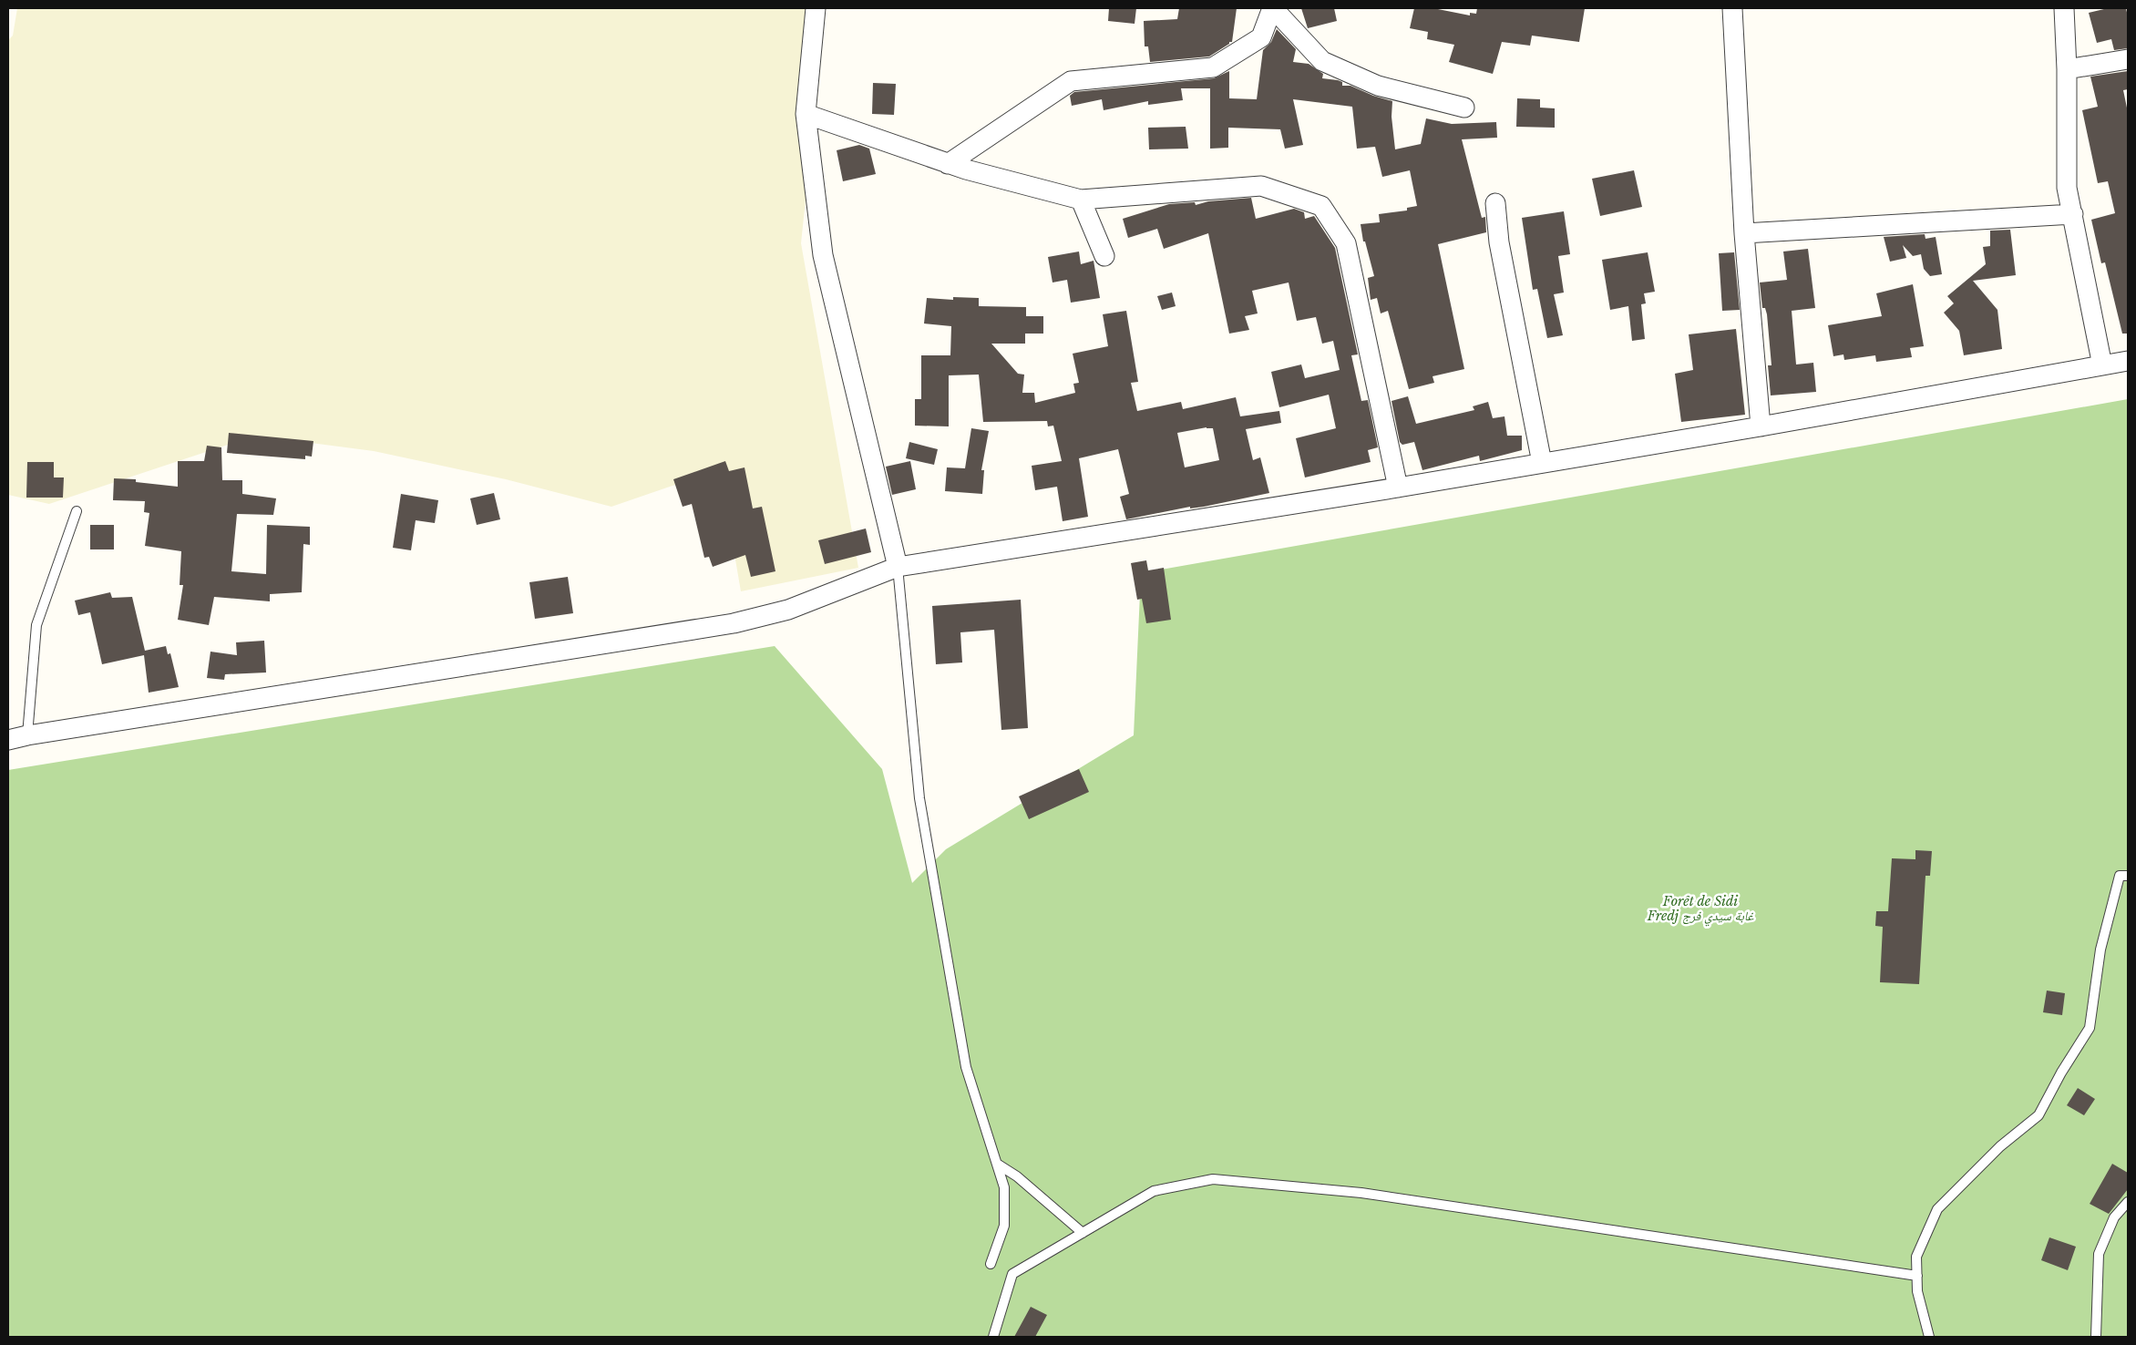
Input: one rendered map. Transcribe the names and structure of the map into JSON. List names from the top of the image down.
{
  "parks": ["Forêt de Sidi Fredj غابة سيدي فرج"]
}
